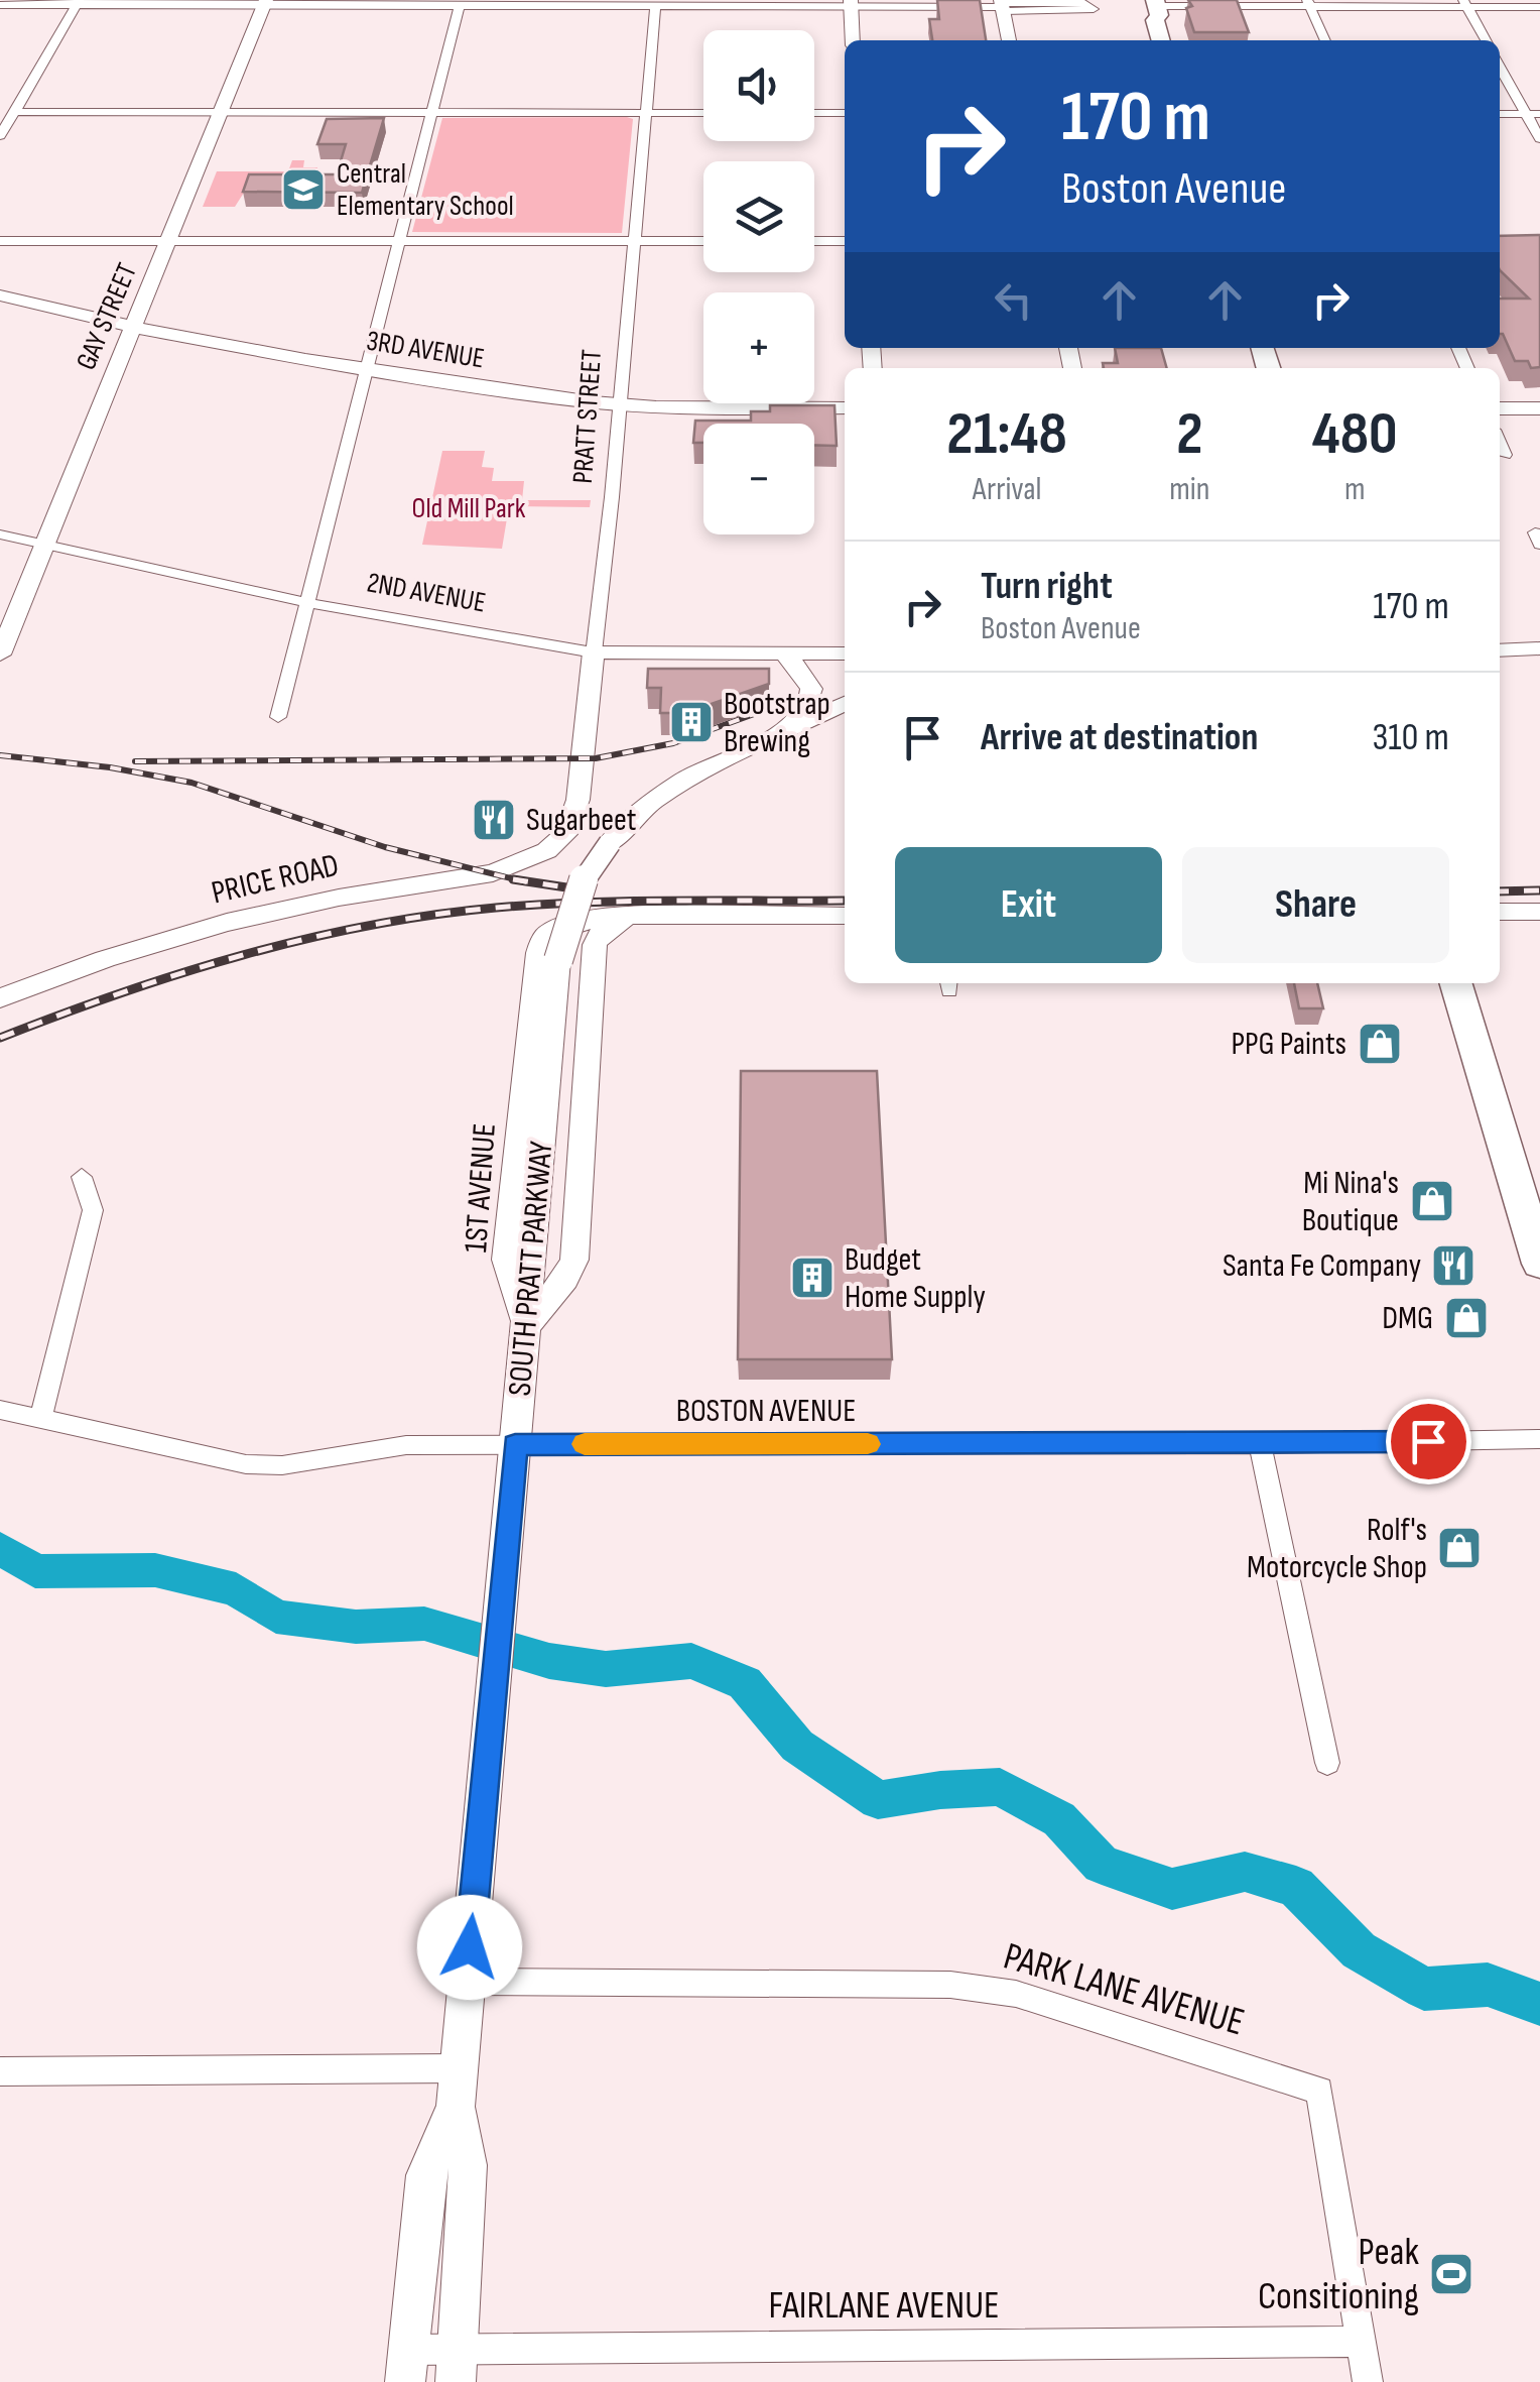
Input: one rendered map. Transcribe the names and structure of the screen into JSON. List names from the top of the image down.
{
  "streets": {
    "street": [
      "GAY STREET",
      "3RD AVENUE",
      "PRATT STREET",
      "2ND AVENUE",
      "PRICE ROAD",
      "1ST AVENUE",
      "SOUTH PRATT PARKWAY",
      "BOSTON AVENUE",
      "PARK LANE AVENUE",
      "FAIRLANE AVENUE"
    ]
  },
  "crossings": [
    ["GAY STREET", "3RD AVENUE"],
    ["GAY STREET", "2ND AVENUE"],
    ["3RD AVENUE", "PRATT STREET"],
    ["PRATT STREET", "2ND AVENUE"],
    ["PRATT STREET", "PRICE ROAD"],
    ["1ST AVENUE", "SOUTH PRATT PARKWAY"],
    ["SOUTH PRATT PARKWAY", "BOSTON AVENUE"],
    ["SOUTH PRATT PARKWAY", "PARK LANE AVENUE"],
    ["SOUTH PRATT PARKWAY", "FAIRLANE AVENUE"],
    ["PARK LANE AVENUE", "FAIRLANE AVENUE"]
  ],
  "parks": ["Old Mill Park"],
  "places": {
    "school or university": ["Central Elementary School"],
    "building": ["Bootstrap Brewing", "Budget Home Supply"],
    "restaurant": ["Sugarbeet", "Santa Fe Company"],
    "shop": [
      "PPG Paints",
      "Mi Nina's Boutique",
      "DMG",
      "Rolf's Motorcycle Shop"
    ],
    "sports": ["Peak Consitioning"]
  },
  "page": {
    "map_buttons": ["+", "−"],
    "turn": ["170 m", "Boston Avenue"],
    "eta": [
      "21:48",
      "Arrival",
      "2",
      "min",
      "480",
      "m"
    ],
    "list": [
      {
        "name": "Turn right",
        "note": "Boston Avenue",
        "value": "170 m"
      },
      {
        "name": "Arrive at destination",
        "value": "310 m"
      }
    ],
    "buttons": ["Exit", "Share"]
  }
}
